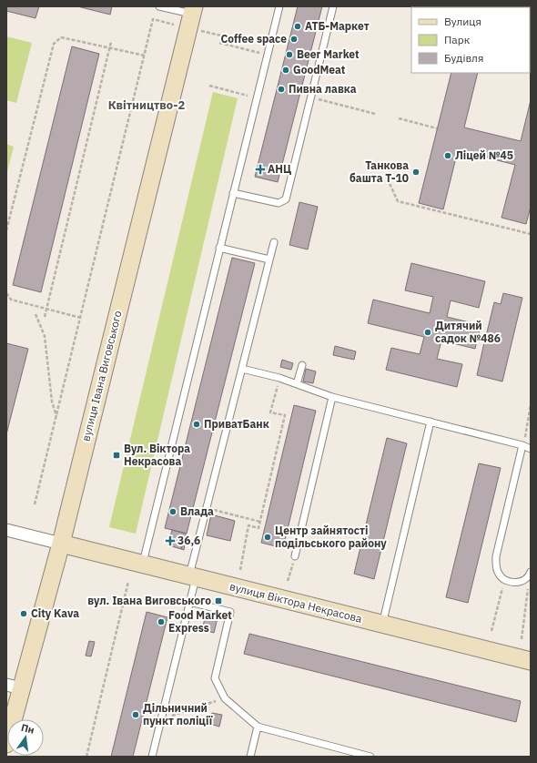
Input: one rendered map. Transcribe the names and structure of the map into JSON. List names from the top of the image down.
{
  "streets": {
    "main road": ["вулиця Івана Виговського", "вулиця Віктора Некрасова"]
  },
  "crossings": [
    ["вулиця Івана Виговського", "вулиця Віктора Некрасова"]
  ],
  "districts": ["Квітництво-2"],
  "places": {
    "other": [
      "АТБ-Маркет",
      "Coffee space",
      "Beer Market",
      "GoodMeat",
      "Пивна лавка",
      "Ліцей №45",
      "Танкова башта Т-10",
      "Дитячий садок №486",
      "ПриватБанк",
      "Влада",
      "Центр зайнятості подільського району",
      "City Kava",
      "Food Market Express",
      "Дільничний пункт поліції"
    ],
    "health": ["АНЦ", "36,6"],
    "transit": ["Вул. Віктора Некрасова", "вул. Івана Виговського"]
  },
  "legend": ["Вулиця", "Парк", "Будівля"],
  "north": "top"
}
